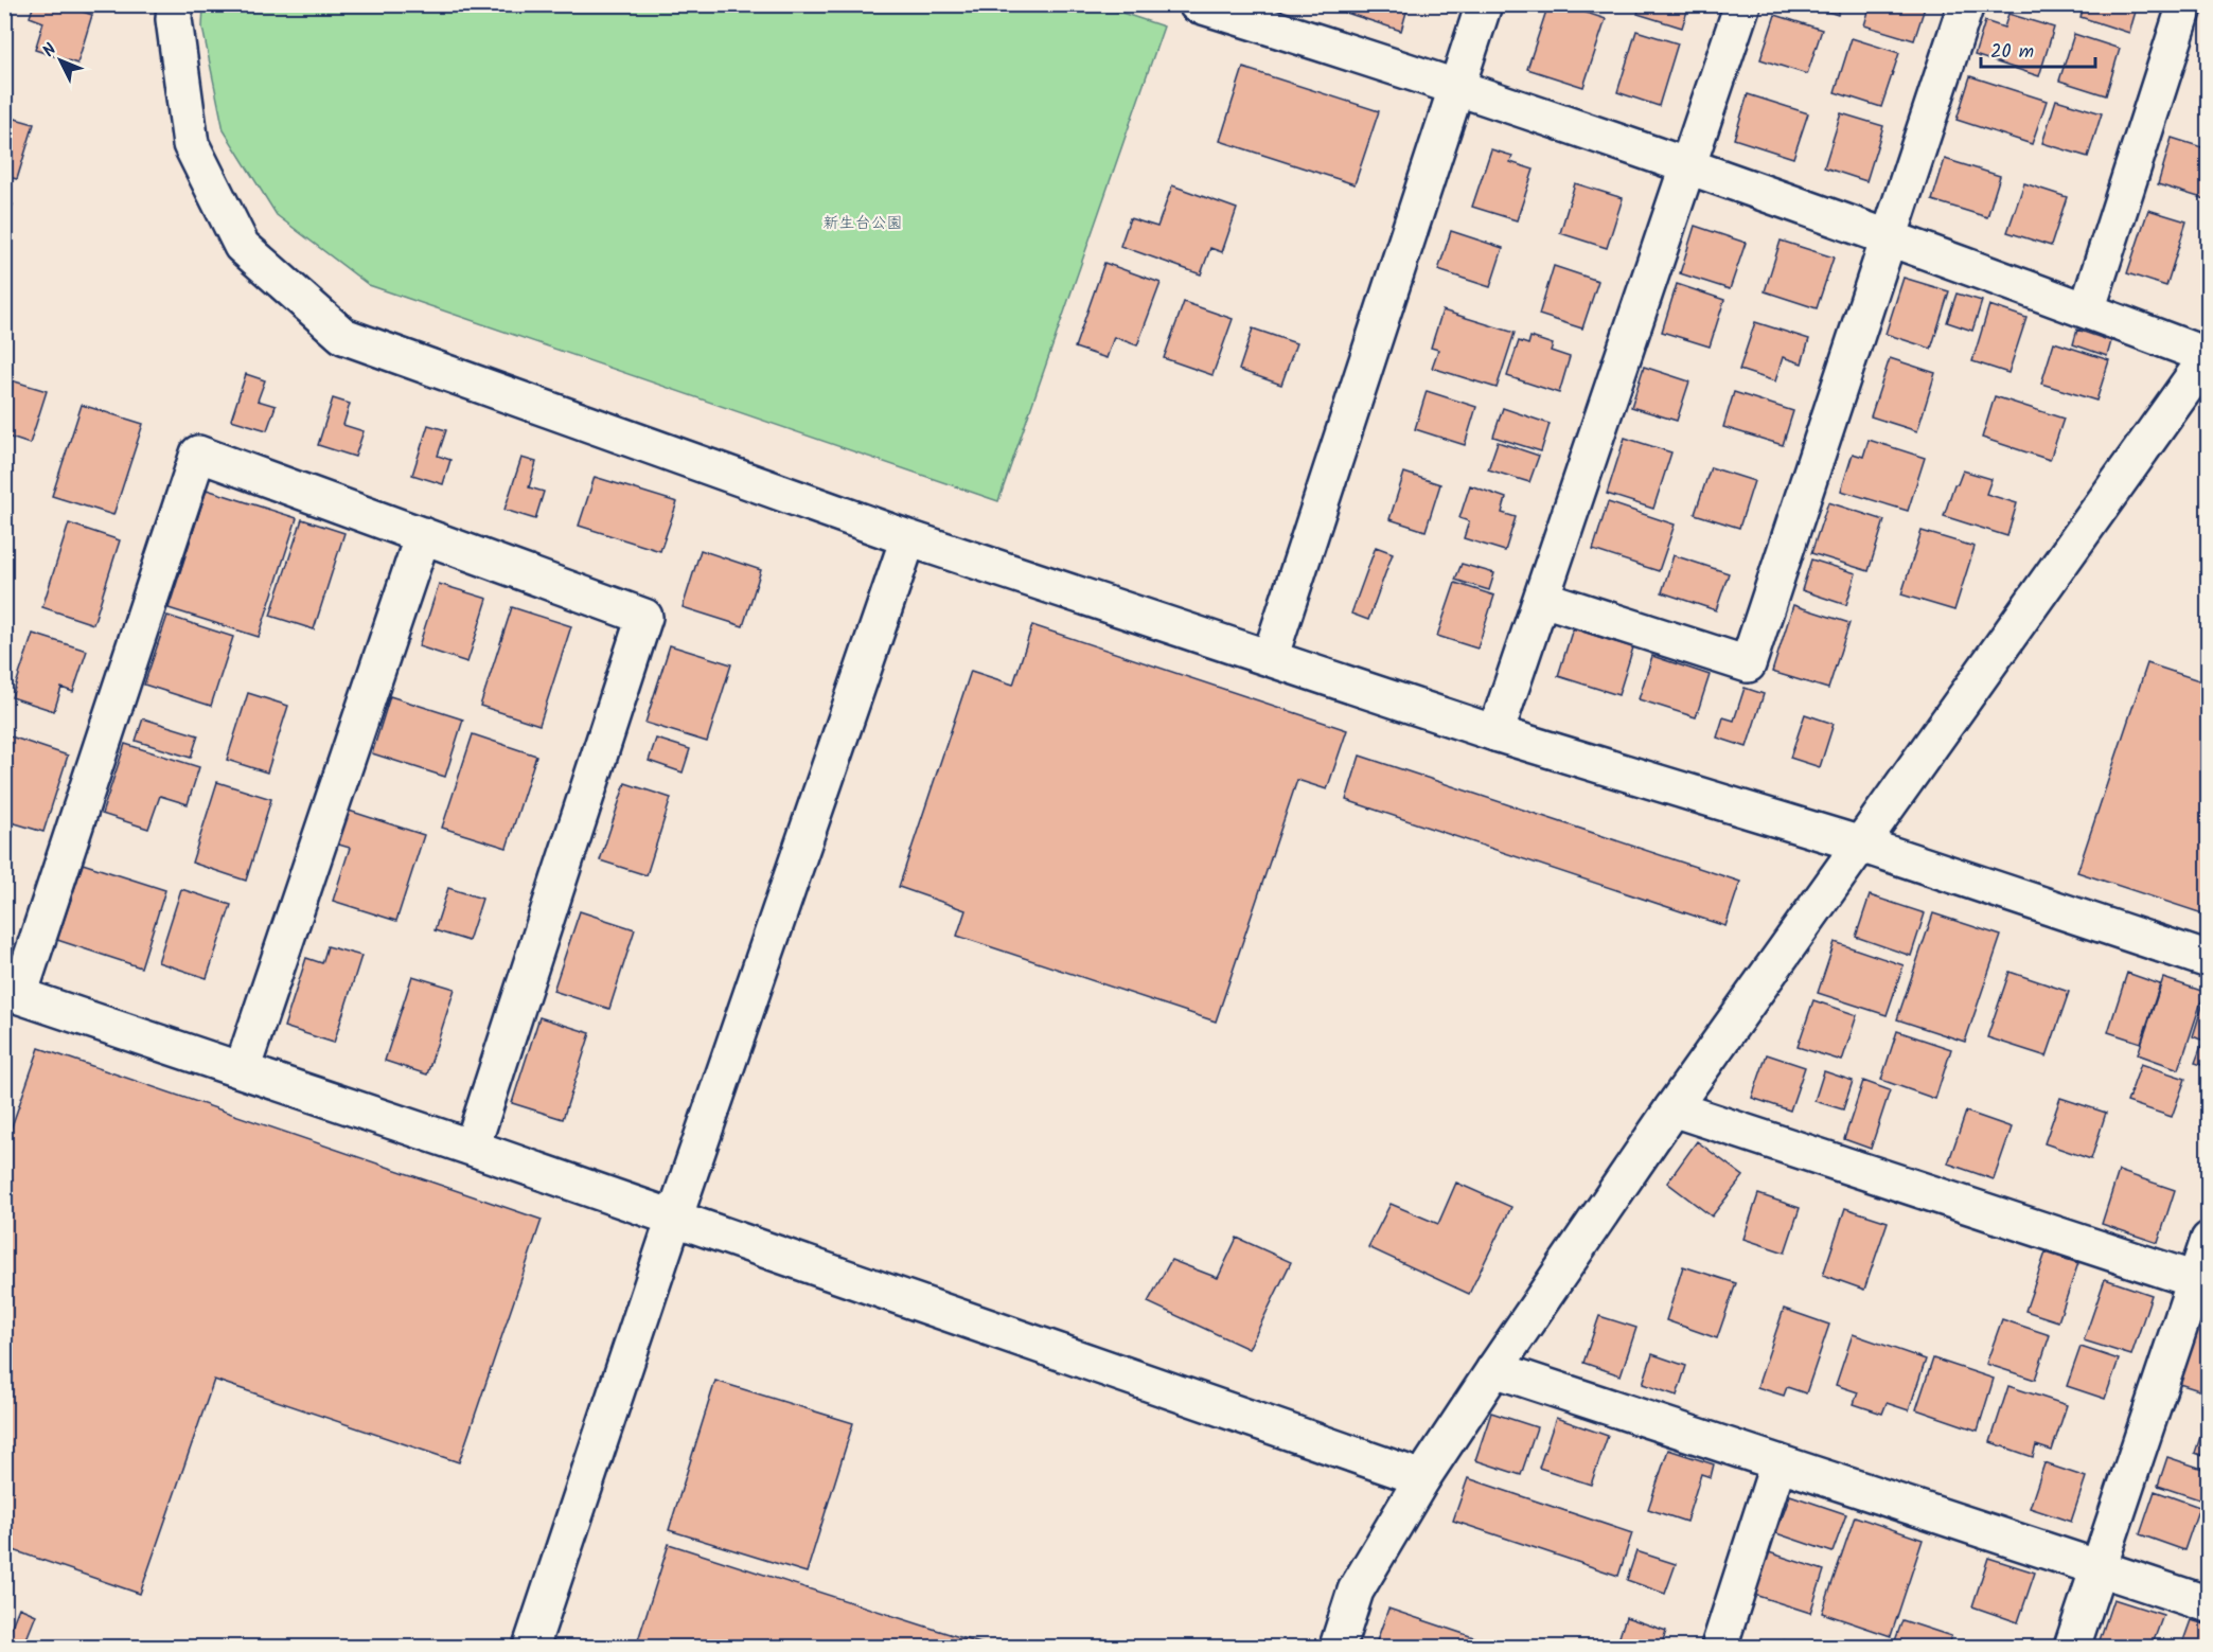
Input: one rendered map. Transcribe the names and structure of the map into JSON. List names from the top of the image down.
{
  "parks": ["新生台公園"],
  "scale_bar": "20 m",
  "north": "top left"
}
